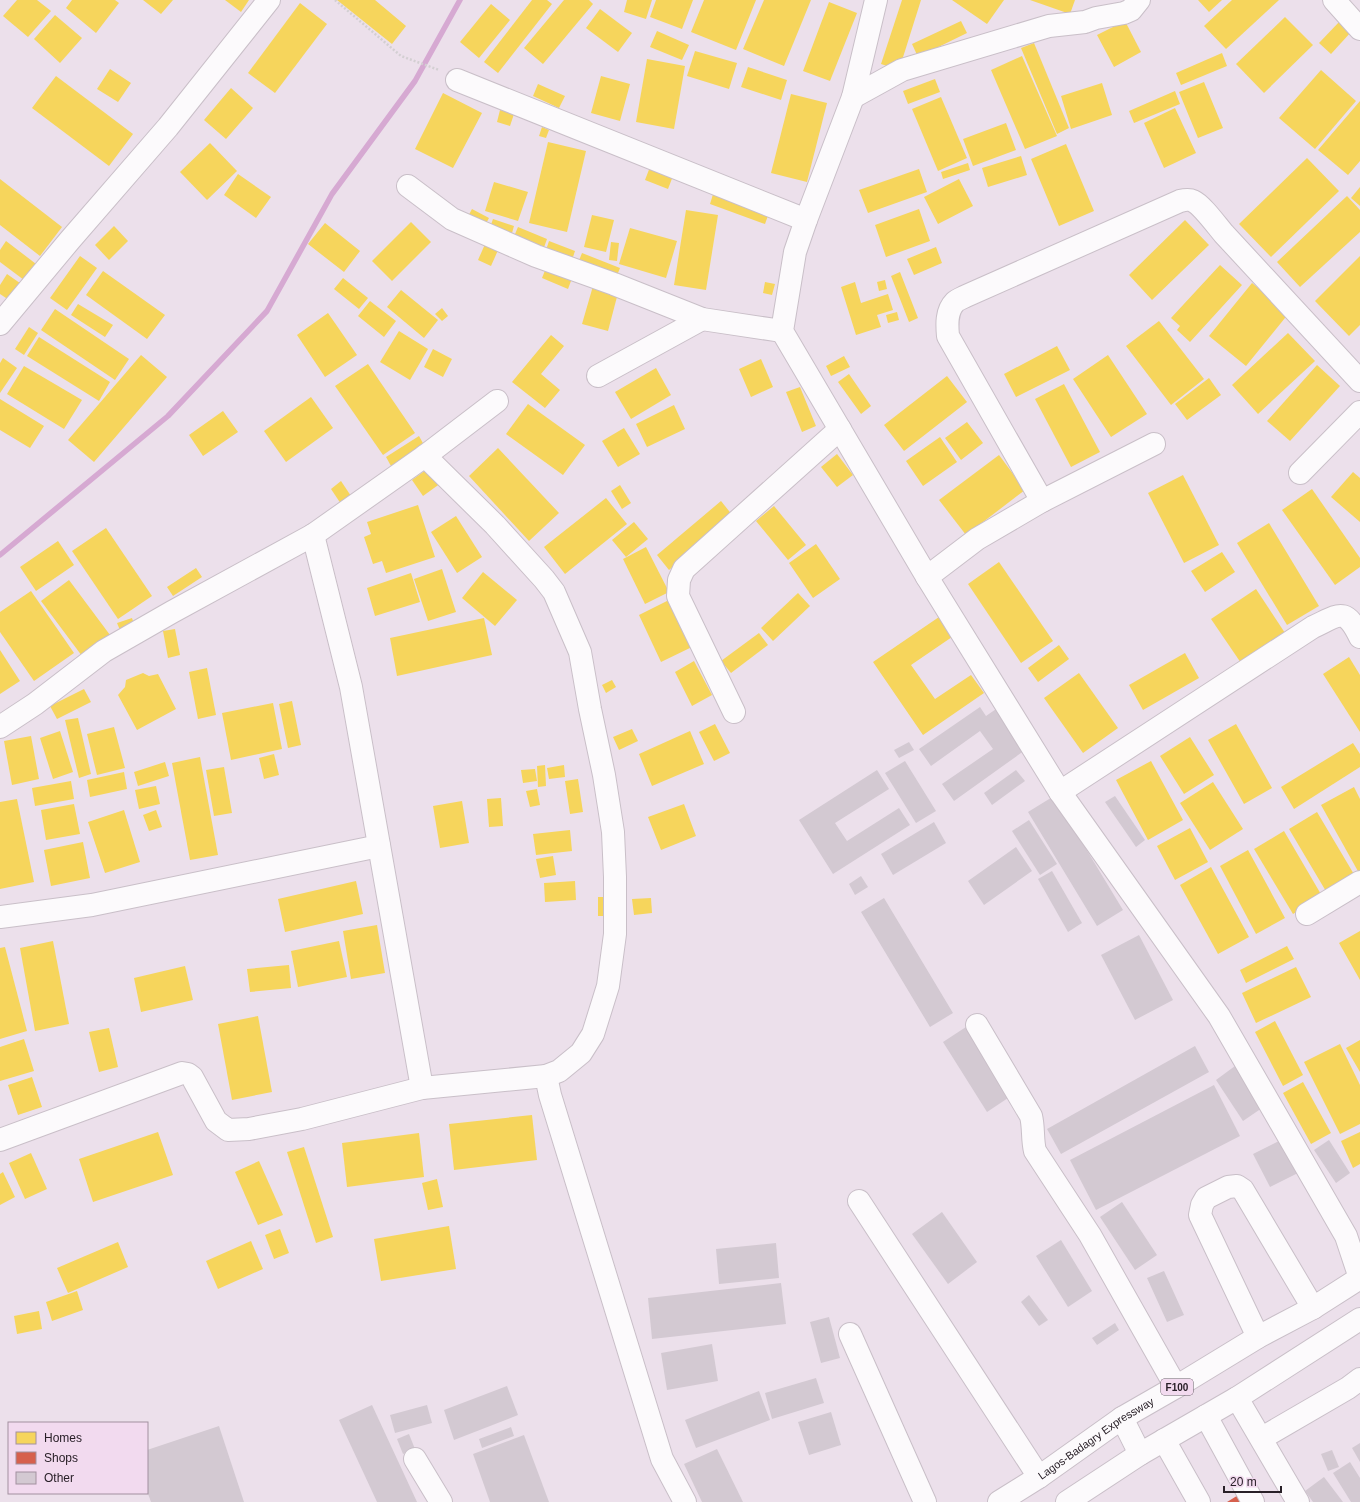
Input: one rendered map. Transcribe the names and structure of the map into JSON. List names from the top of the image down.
{
  "streets": {
    "main road": ["F100", "Lagos-Badagry Expressway"]
  },
  "legend": ["Homes", "Shops", "Other"],
  "scale_bar": "20 m"
}
